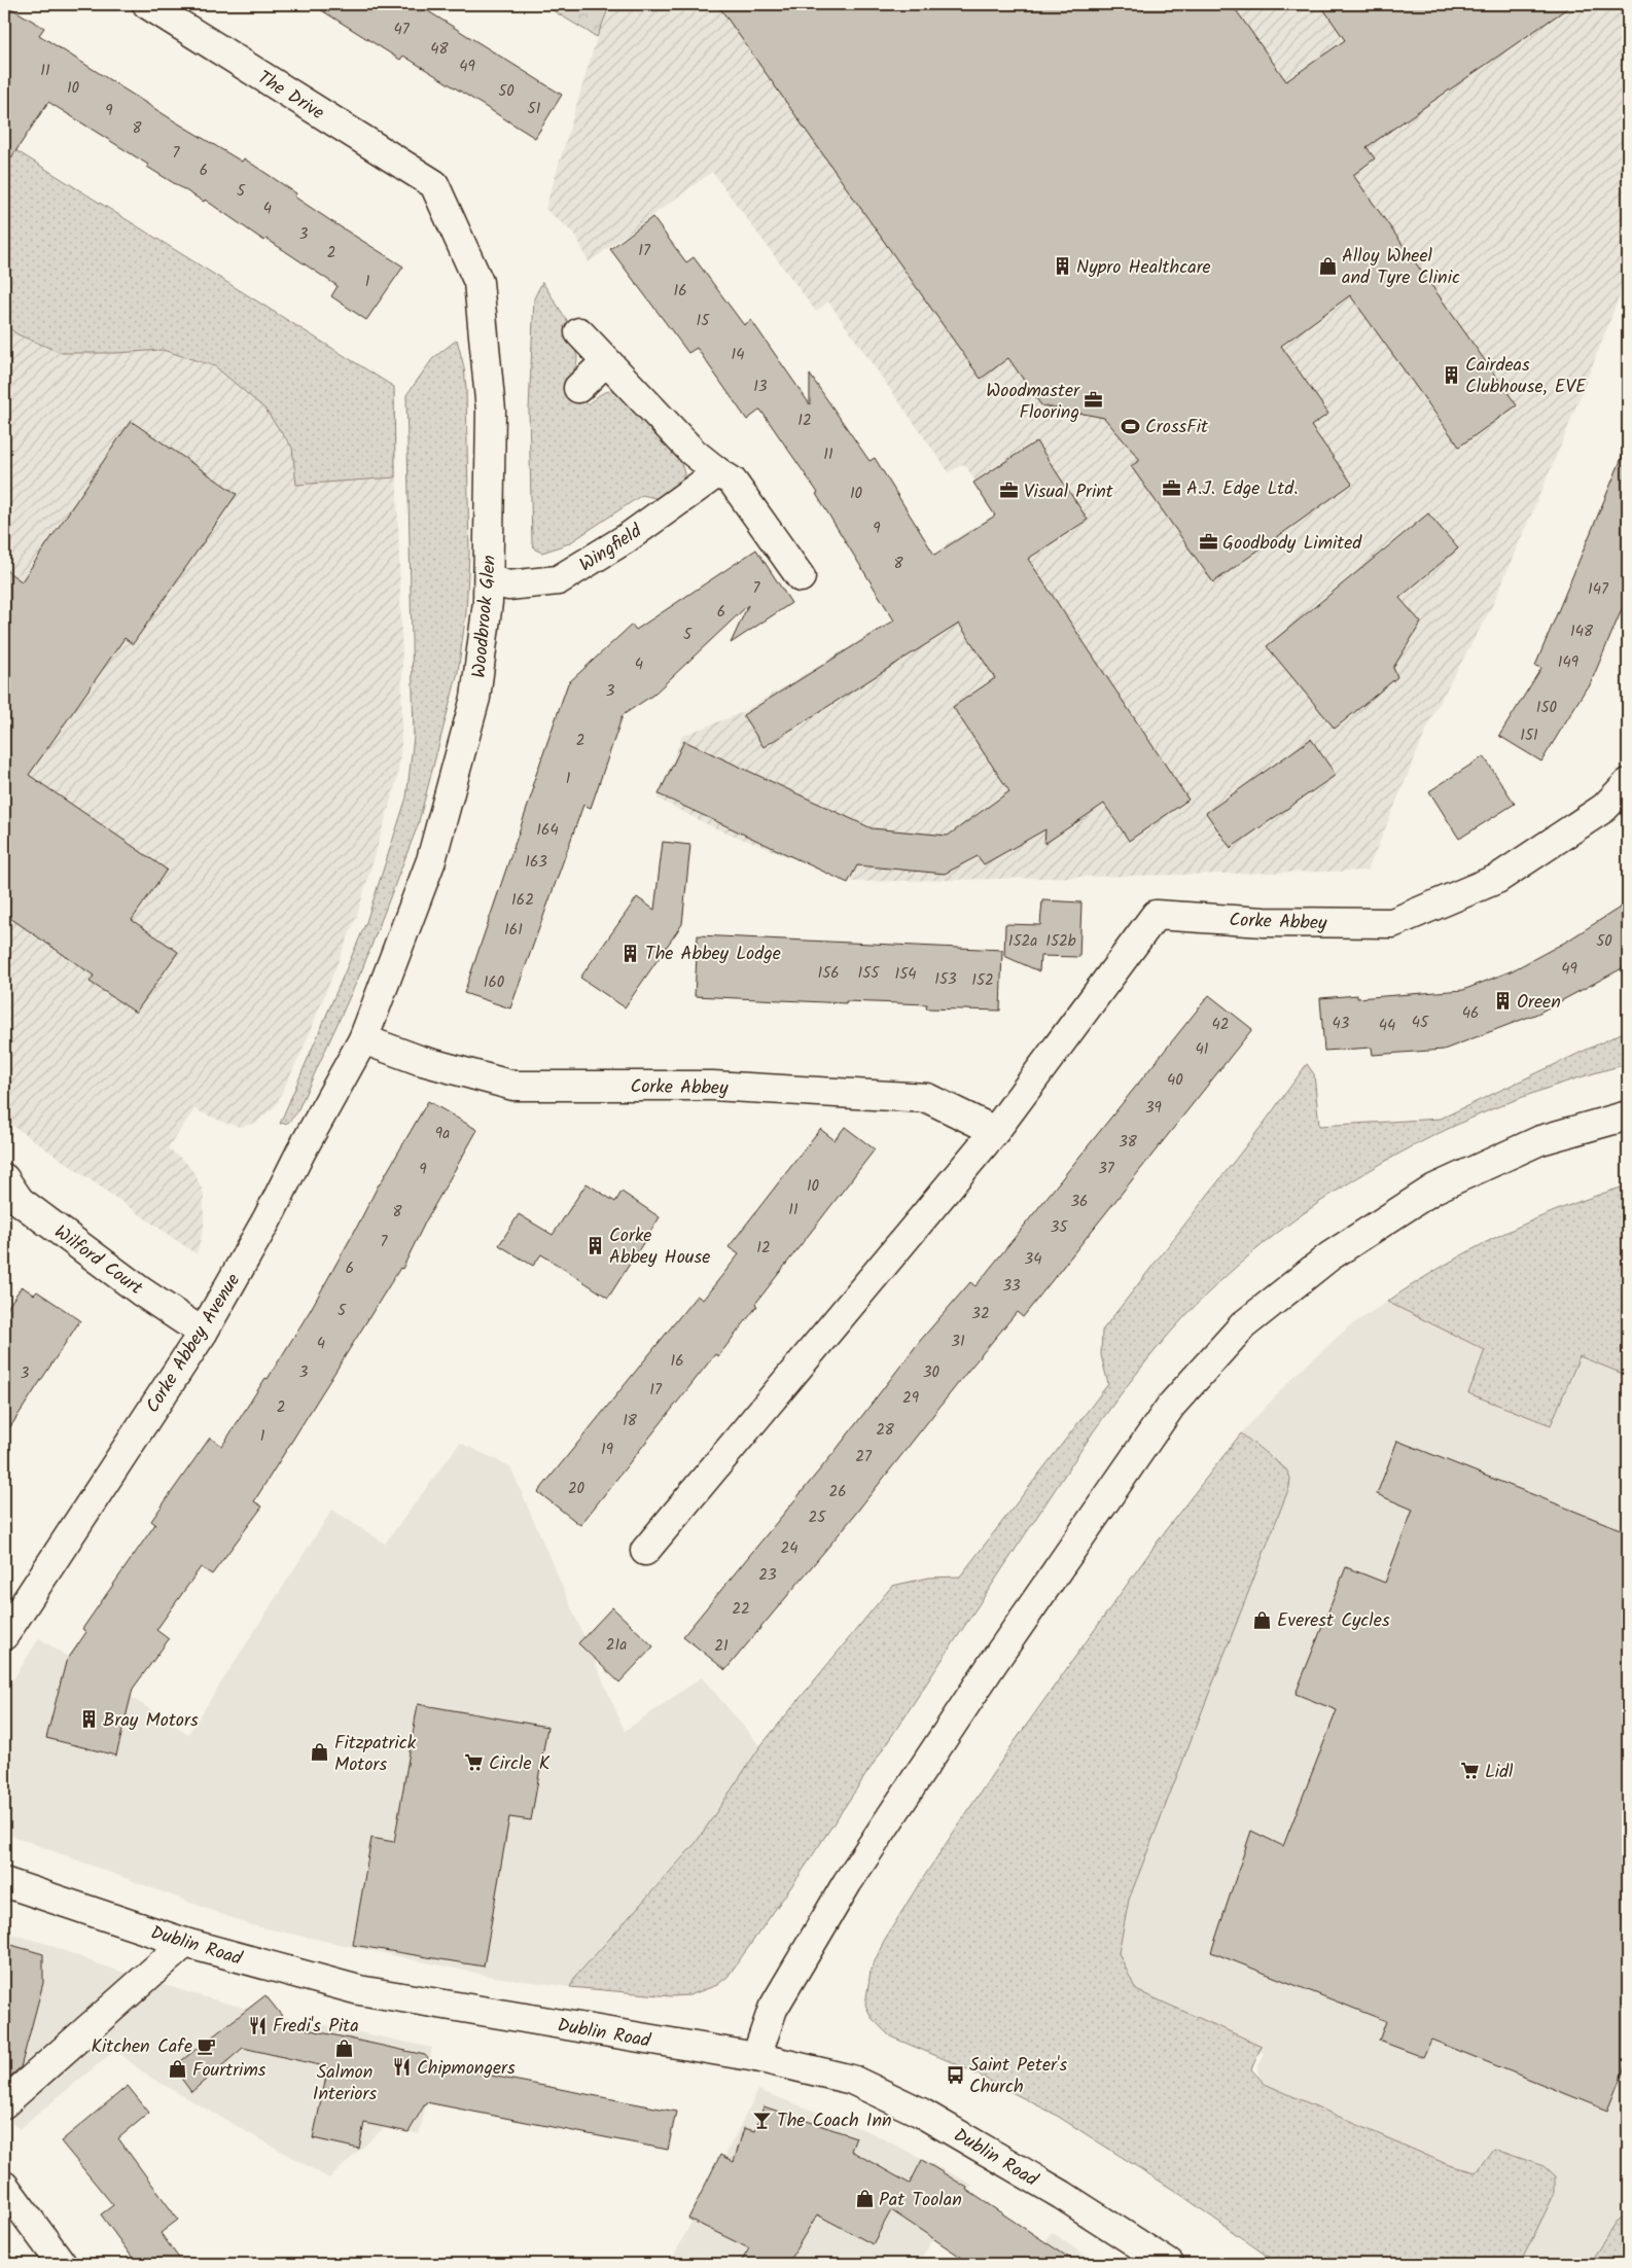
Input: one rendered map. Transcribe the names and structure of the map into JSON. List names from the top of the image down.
{
  "streets": {
    "street": [
      "The Drive",
      "Wingfield",
      "Woodbrook Glen",
      "Corke Abbey",
      "Wilford Court",
      "Corke Abbey Avenue",
      "Dublin Road"
    ]
  },
  "crossings": [
    ["The Drive", "Woodbrook Glen"],
    ["Wingfield", "Woodbrook Glen"],
    ["Woodbrook Glen", "Corke Abbey"],
    ["Woodbrook Glen", "Corke Abbey Avenue"],
    ["Corke Abbey", "Corke Abbey Avenue"],
    ["Wilford Court", "Corke Abbey Avenue"]
  ],
  "places": {
    "shop": [
      "Alloy Wheel and Tyre Clinic",
      "Everest Cycles",
      "Fitzpatrick Motors",
      "Salmon Interiors",
      "Fourtrims",
      "Pat Toolan"
    ],
    "building": [
      "Nypro Healthcare",
      "Cairdeas Clubhouse, EVE",
      "The Abbey Lodge",
      "Oreen",
      "Corke Abbey House",
      "Bray Motors"
    ],
    "office": [
      "Woodmaster Flooring",
      "A.J. Edge Ltd.",
      "Visual Print",
      "Goodbody Limited"
    ],
    "sports": ["CrossFit"],
    "supermarket": ["Circle K", "Lidl"],
    "restaurant": ["Fredi's Pita", "Chipmongers"],
    "cafe": ["Kitchen Cafe"],
    "bus stop": ["Saint Peter's Church"],
    "bar": ["The Coach Inn"]
  },
  "house_numbers": [
    "47",
    "48",
    "49",
    "11",
    "10",
    "50",
    "51",
    "9",
    "8",
    "7",
    "6",
    "5",
    "4",
    "3",
    "17",
    "2",
    "1",
    "16",
    "15",
    "14",
    "13",
    "12",
    "11",
    "10",
    "9",
    "8",
    "7",
    "147",
    "6",
    "148",
    "5",
    "149",
    "4",
    "3",
    "150",
    "151",
    "2",
    "1",
    "164",
    "163",
    "162",
    "161",
    "152a",
    "152b",
    "50",
    "49",
    "156",
    "155",
    "154",
    "153",
    "152",
    "160",
    "46",
    "45",
    "43",
    "42",
    "44",
    "41",
    "40",
    "39",
    "9a",
    "38",
    "37",
    "9",
    "10",
    "36",
    "11",
    "8",
    "35",
    "7",
    "12",
    "34",
    "6",
    "33",
    "5",
    "32",
    "31",
    "4",
    "16",
    "3",
    "30",
    "3",
    "17",
    "29",
    "2",
    "18",
    "28",
    "1",
    "19",
    "27",
    "20",
    "26",
    "25",
    "24",
    "23",
    "22",
    "21a",
    "21"
  ]
}
